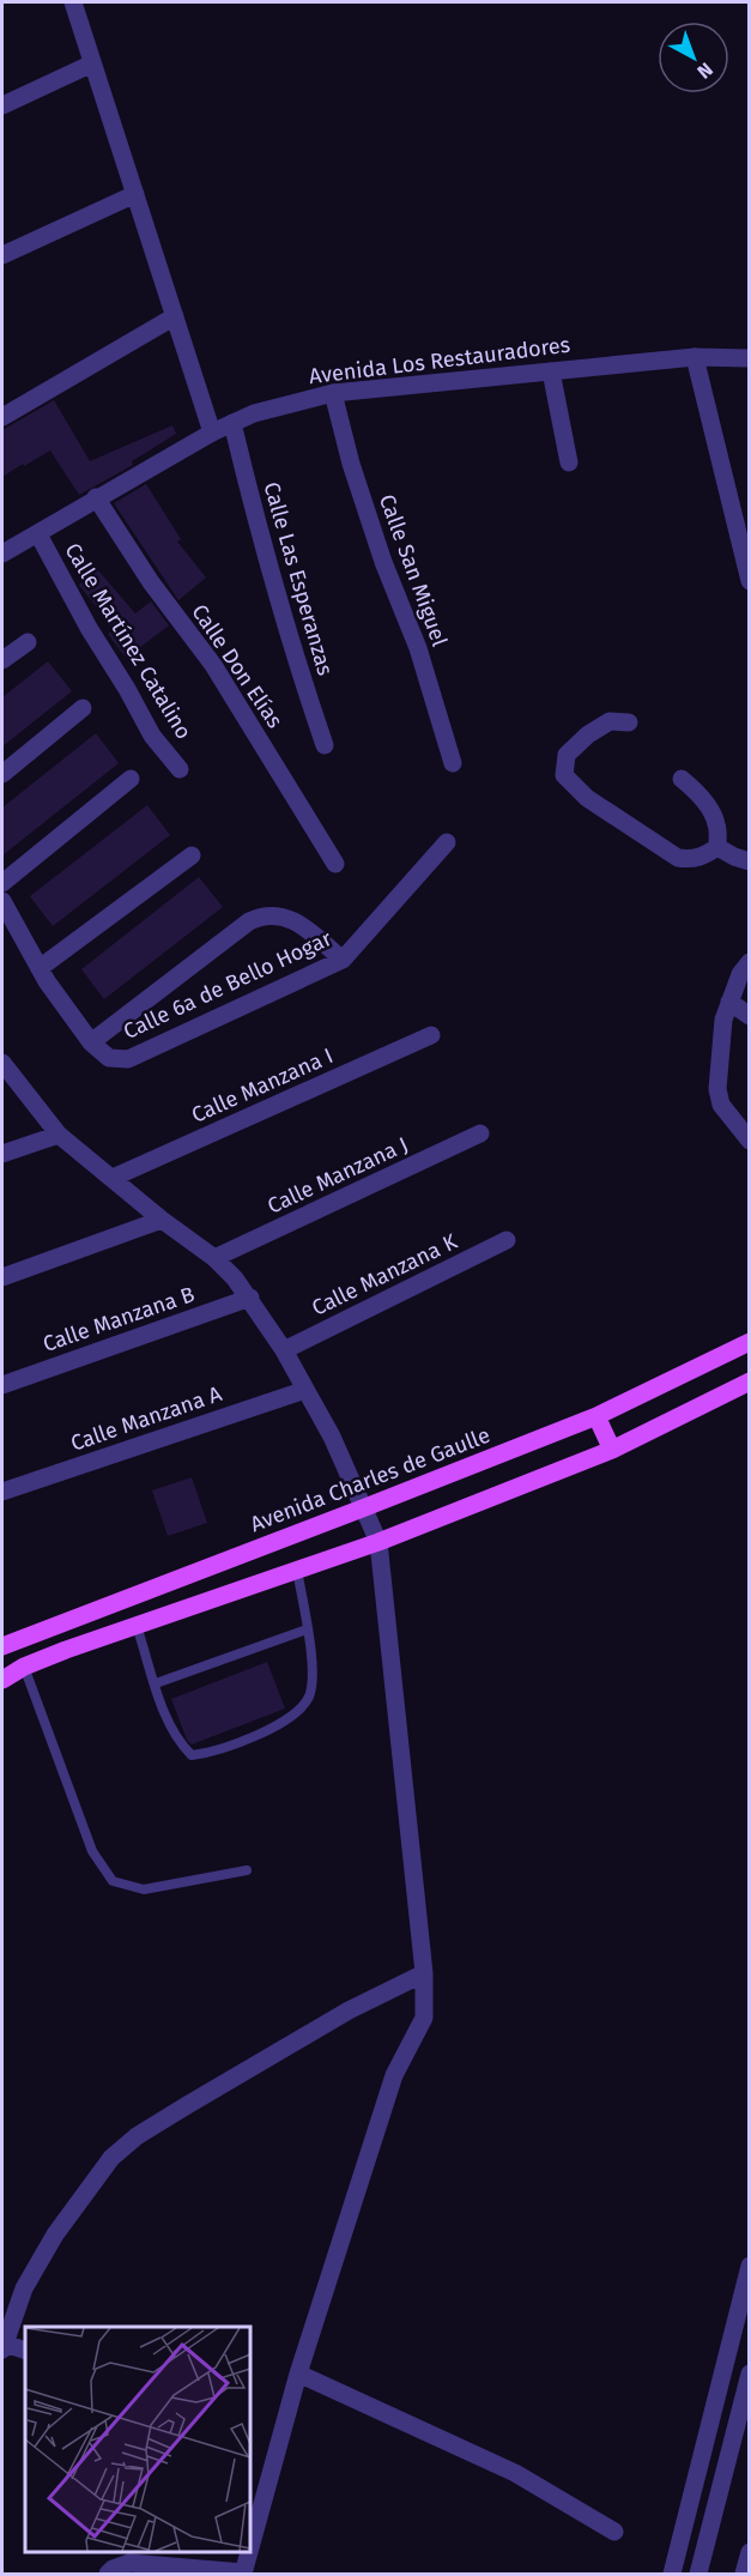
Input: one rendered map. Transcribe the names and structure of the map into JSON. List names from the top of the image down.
{
  "streets": {
    "main road": ["Avenida Charles de Gaulle"],
    "street": [
      "Avenida Los Restauradores",
      "Calle San Miguel",
      "Calle Las Esperanzas",
      "Calle Martínez Catalino",
      "Calle Don Elías",
      "Calle 6a de Bello Hogar",
      "Calle Manzana I",
      "Calle Manzana J",
      "Calle Manzana K",
      "Calle Manzana B",
      "Calle Manzana A"
    ]
  },
  "crossings": [
    ["Avenida Los Restauradores", "Calle San Miguel"],
    ["Avenida Los Restauradores", "Calle Las Esperanzas"],
    ["Avenida Los Restauradores", "Calle Martínez Catalino"],
    ["Avenida Los Restauradores", "Calle Don Elías"]
  ],
  "north": "bottom right"
}
